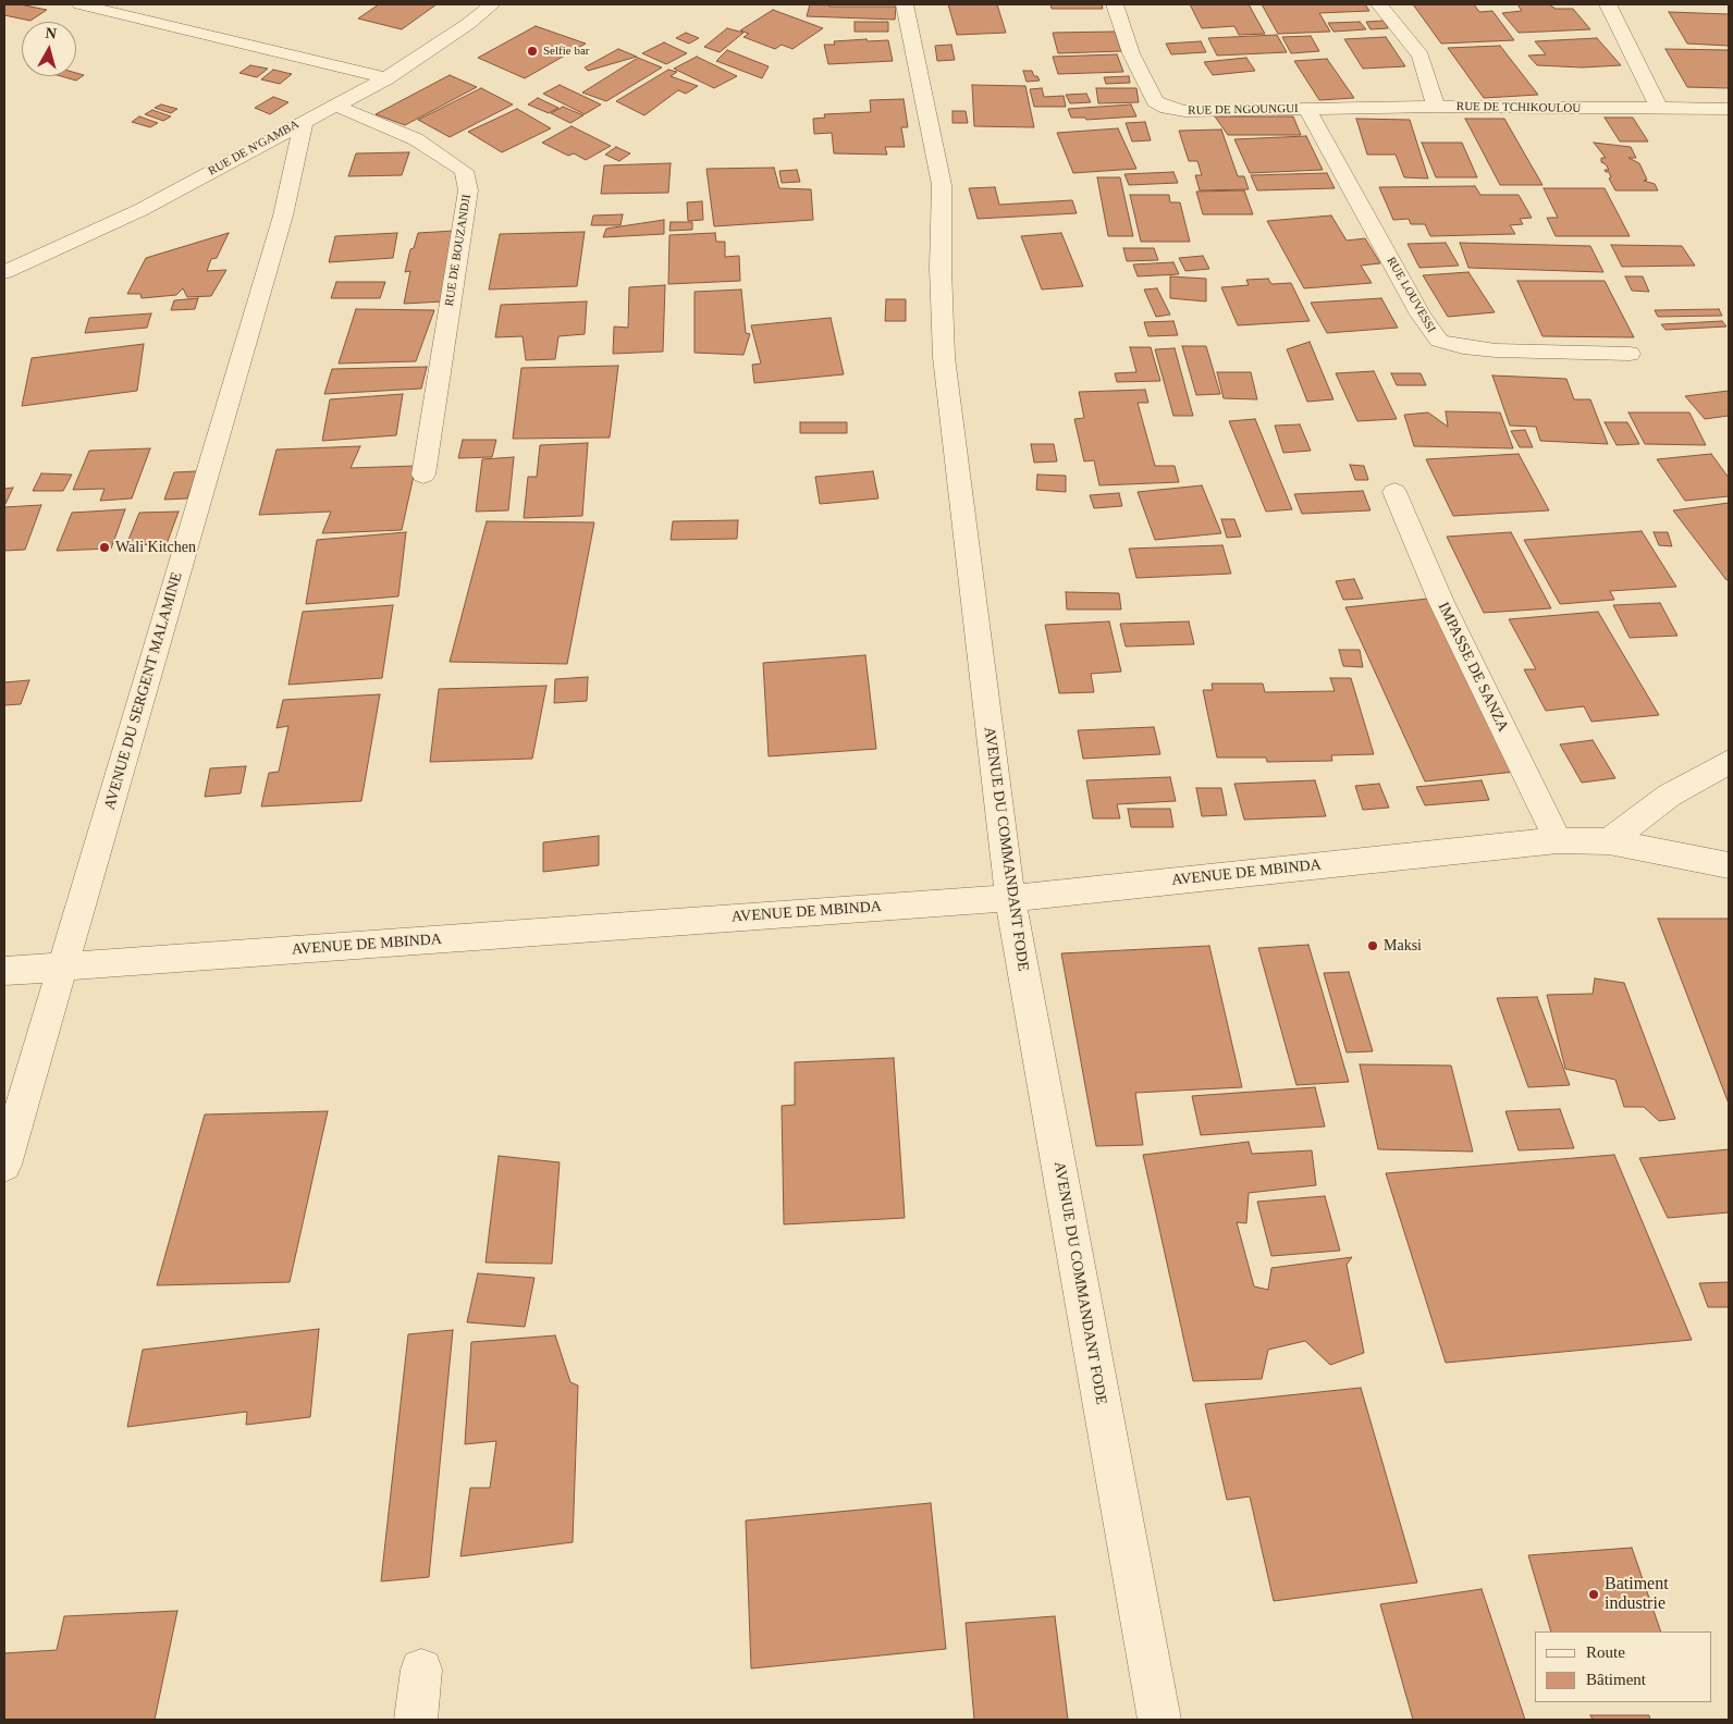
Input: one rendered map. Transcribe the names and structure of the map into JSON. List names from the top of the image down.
{
  "streets": {
    "street": [
      "RUE DE TCHIKOULOU",
      "RUE DE NGOUNGUI",
      "RUE DE N'GAMBA",
      "RUE DE BOUZANDJI",
      "RUE LOUVESSI",
      "IMPASSE DE SANZA",
      "AVENUE DU SERGENT MALAMINE",
      "AVENUE DU COMMANDANT FODE",
      "AVENUE DE MBINDA"
    ]
  },
  "crossings": [
    ["RUE DE TCHIKOULOU", "RUE DE NGOUNGUI"],
    ["RUE DE TCHIKOULOU", "RUE LOUVESSI"],
    ["RUE DE NGOUNGUI", "RUE LOUVESSI"],
    ["RUE DE N'GAMBA", "RUE DE BOUZANDJI"],
    ["RUE DE N'GAMBA", "AVENUE DU SERGENT MALAMINE"],
    ["IMPASSE DE SANZA", "AVENUE DE MBINDA"],
    ["AVENUE DU SERGENT MALAMINE", "AVENUE DE MBINDA"],
    ["AVENUE DU COMMANDANT FODE", "AVENUE DE MBINDA"]
  ],
  "places": [
    "Selfie bar",
    "Wali Kitchen",
    "Maksi",
    "Batiment industrie"
  ],
  "legend": ["Route", "Bâtiment"],
  "north": "top"
}
